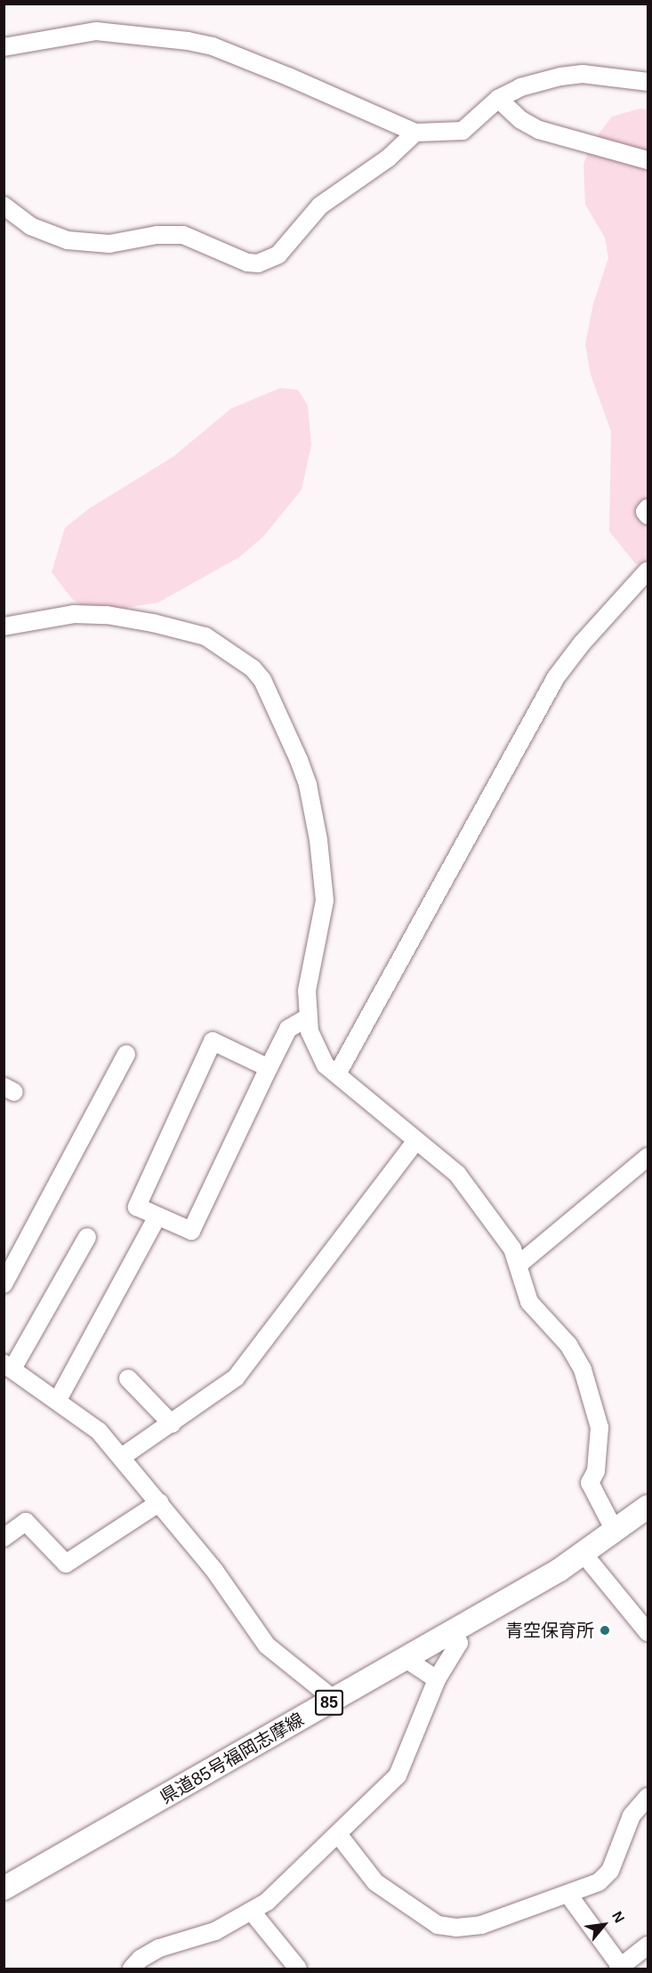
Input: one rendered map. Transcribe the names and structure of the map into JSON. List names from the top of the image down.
{
  "streets": {
    "main road": ["85", "県道85号福岡志摩線"]
  },
  "places": ["青空保育所"],
  "north": "top right"
}
